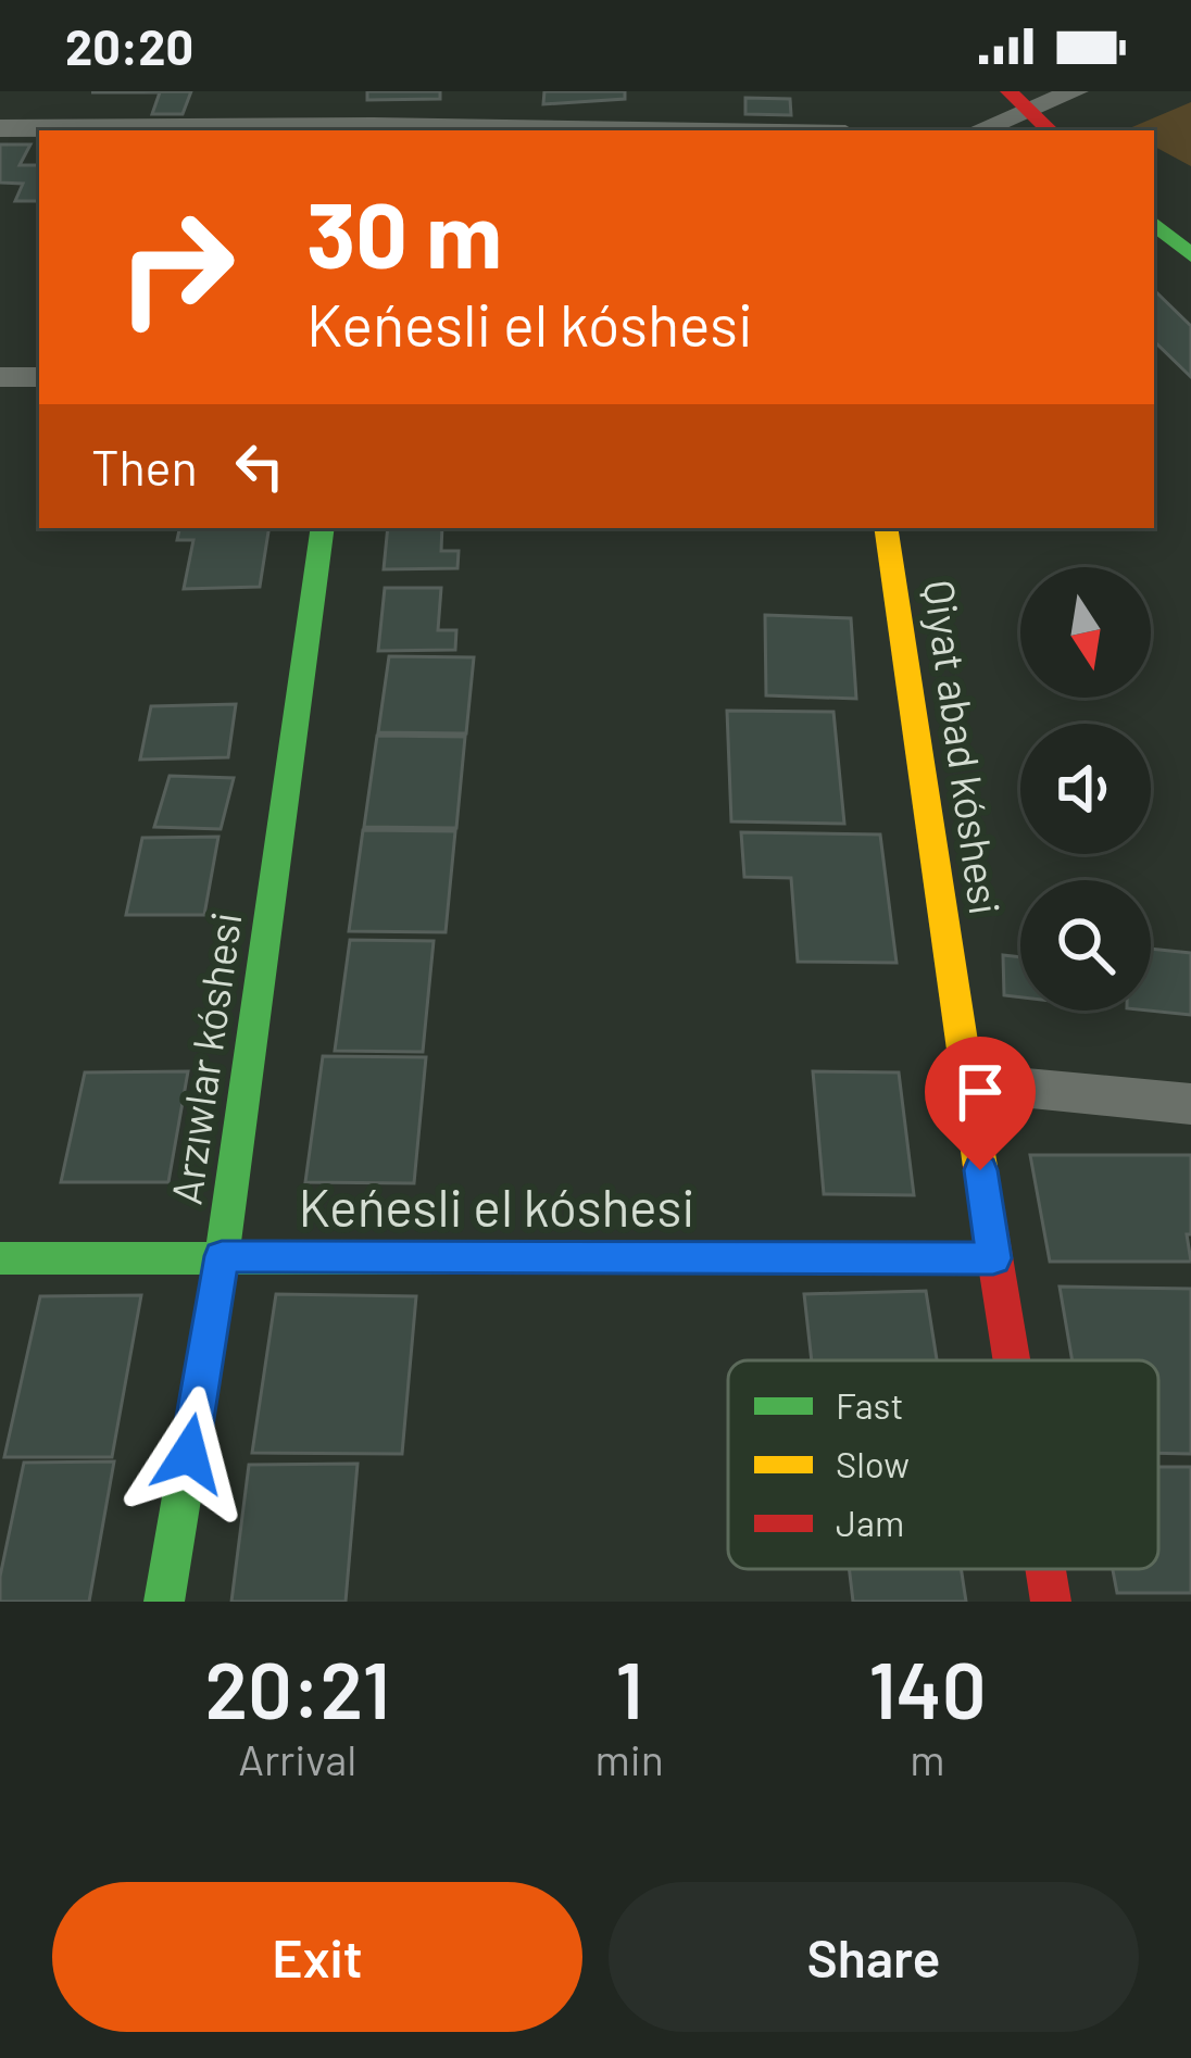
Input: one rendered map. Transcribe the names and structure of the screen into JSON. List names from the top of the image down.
{
  "streets": {
    "street": ["Qiyat abad kóshesi", "Arzıwlar kóshesi", "Keńesli el kóshesi"]
  },
  "crossings": [
    ["Qiyat abad kóshesi", "Keńesli el kóshesi"],
    ["Arzıwlar kóshesi", "Keńesli el kóshesi"]
  ],
  "legend": ["Fast", "Slow", "Jam"],
  "north": "bottom",
  "page": {
    "status": "20:20",
    "turn": ["30 m", "Keńesli el kóshesi"],
    "then": "Then",
    "eta": [
      "20:21",
      "Arrival",
      "1",
      "min",
      "140",
      "m"
    ],
    "buttons": ["Exit", "Share"]
  }
}
